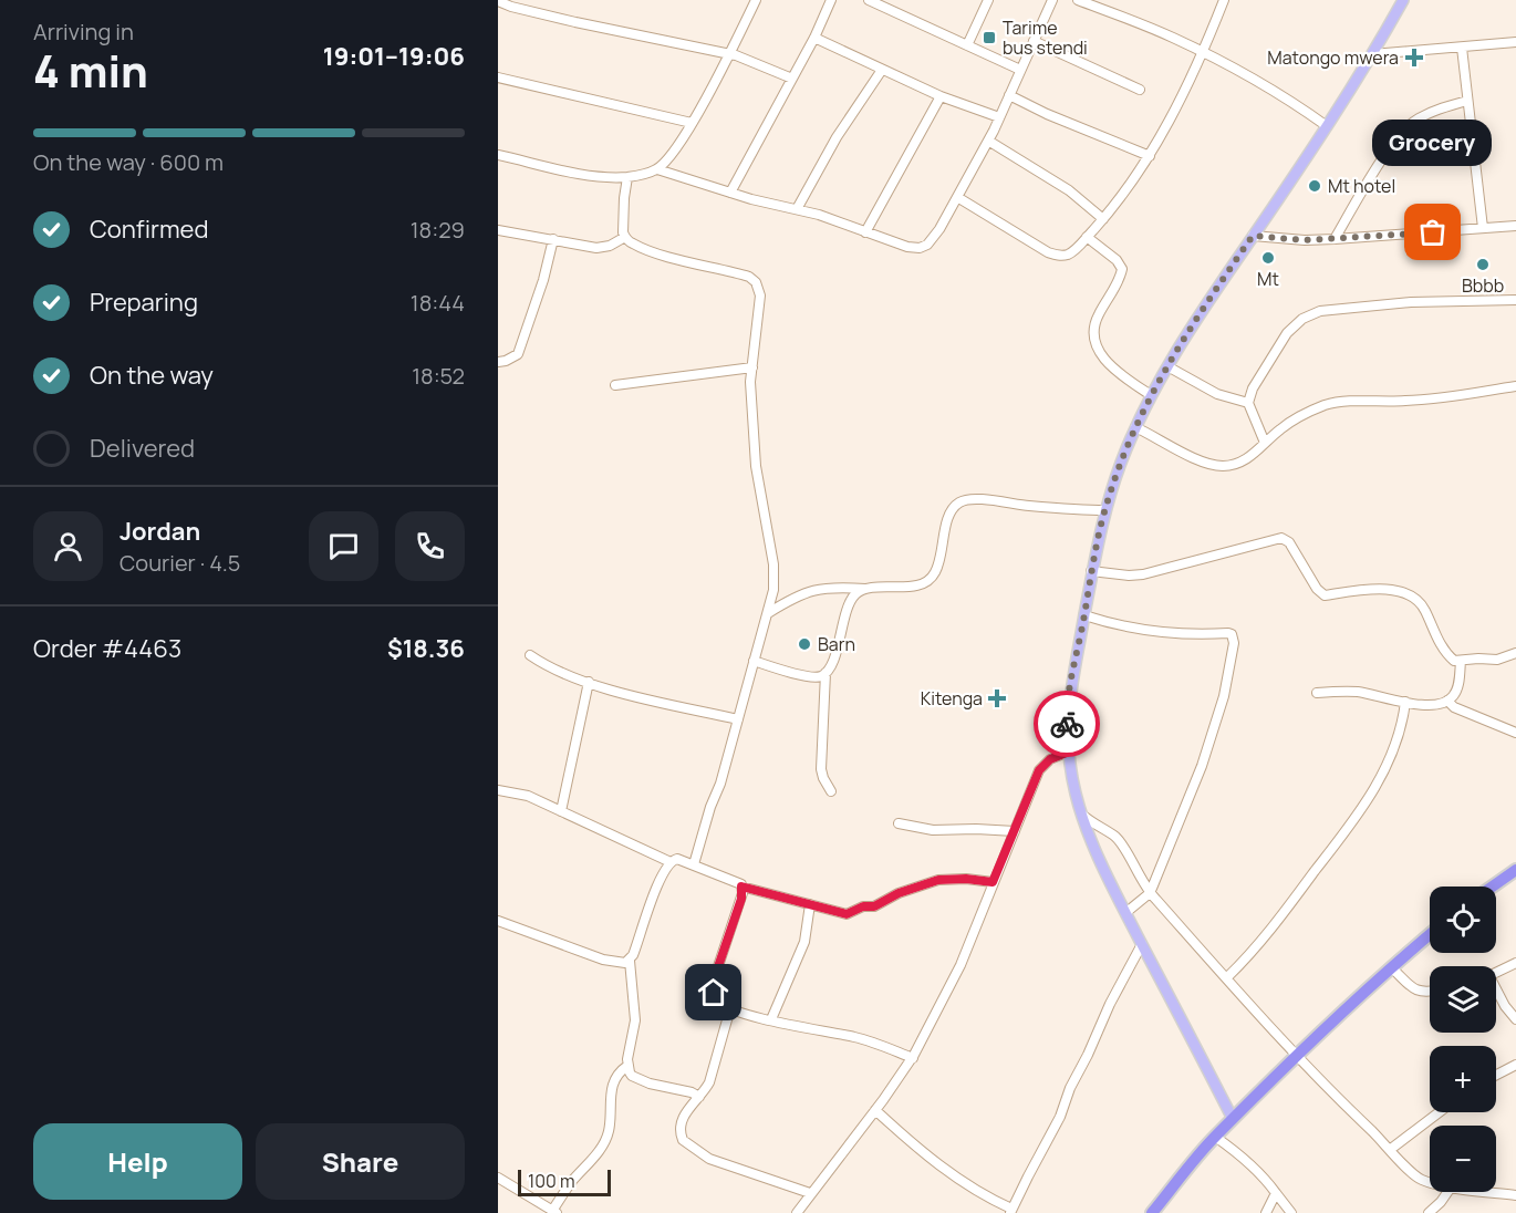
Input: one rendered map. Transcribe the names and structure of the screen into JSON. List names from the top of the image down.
{
  "places": {
    "transit": ["Tarime bus stendi"],
    "health": ["Matongo mwera", "Kitenga"],
    "other": [
      "Mt hotel",
      "Grocery",
      "Mt",
      "Bbbb",
      "Barn"
    ]
  },
  "scale_bar": "100 m",
  "page": {
    "heading": ["4 min", "Arriving in", "19:01–19:06"],
    "panel": [
      "Jordan",
      "Courier · 4.5",
      "Order #4463",
      "$18.36"
    ],
    "bar": "On the way · 600 m",
    "bubble": "Grocery",
    "list": [
      ["Confirmed", "18:29"],
      ["Preparing", "18:44"],
      ["On the way", "18:52"],
      "Delivered"
    ],
    "map_buttons": ["+", "−"],
    "buttons": ["Help", "Share"],
    "scale": "100 m"
  }
}
